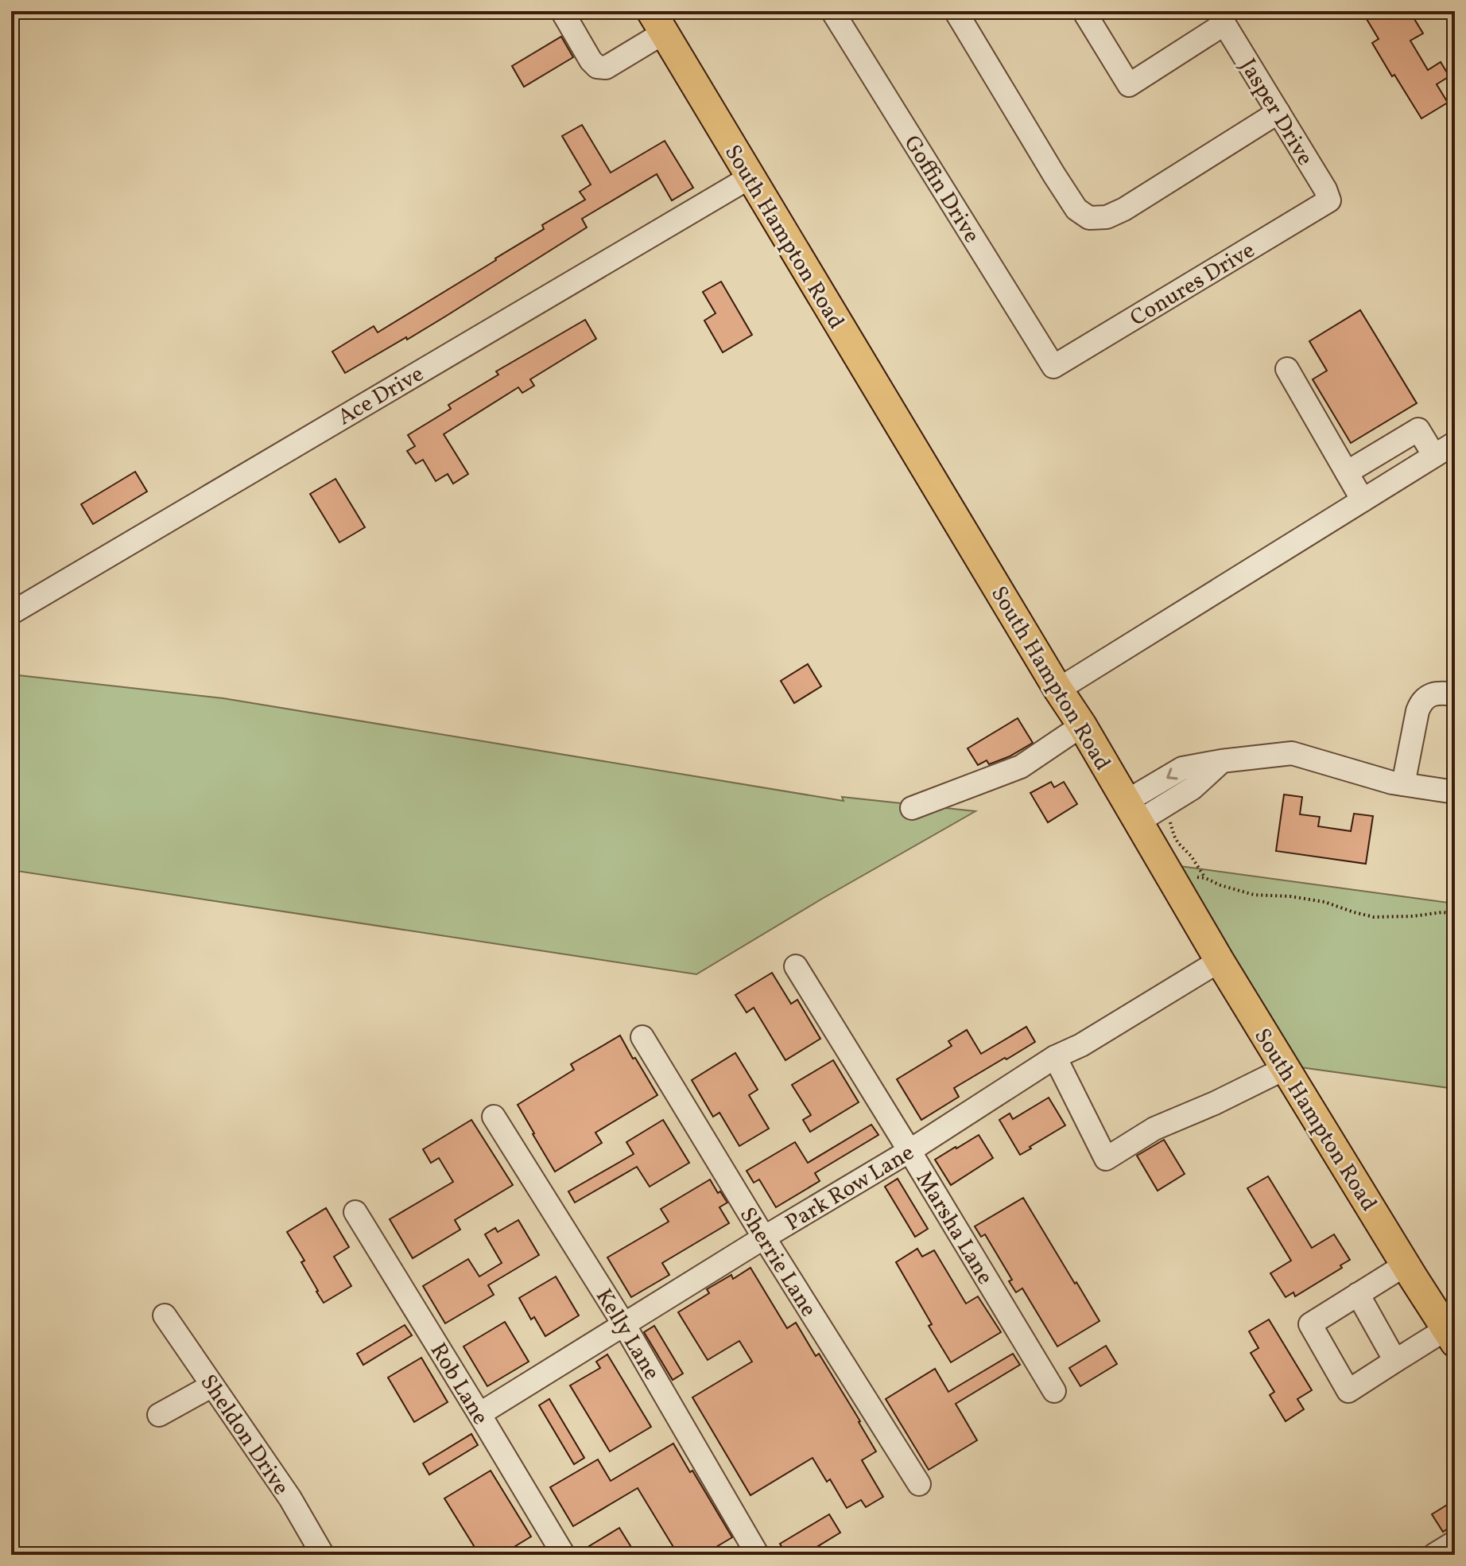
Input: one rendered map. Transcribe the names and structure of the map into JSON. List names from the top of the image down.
{
  "streets": {
    "main road": ["South Hampton Road"],
    "street": [
      "Jasper Drive",
      "Goffin Drive",
      "Conures Drive",
      "Ace Drive",
      "Park Row Lane",
      "Marsha Lane",
      "Sherrie Lane",
      "Kelly Lane",
      "Rob Lane",
      "Sheldon Drive"
    ]
  },
  "crossings": [
    ["Jasper Drive", "Conures Drive"],
    ["Goffin Drive", "Conures Drive"],
    ["South Hampton Road", "Ace Drive"],
    ["South Hampton Road", "Park Row Lane"],
    ["Park Row Lane", "Marsha Lane"],
    ["Park Row Lane", "Sherrie Lane"],
    ["Park Row Lane", "Kelly Lane"],
    ["Park Row Lane", "Rob Lane"]
  ]
}
